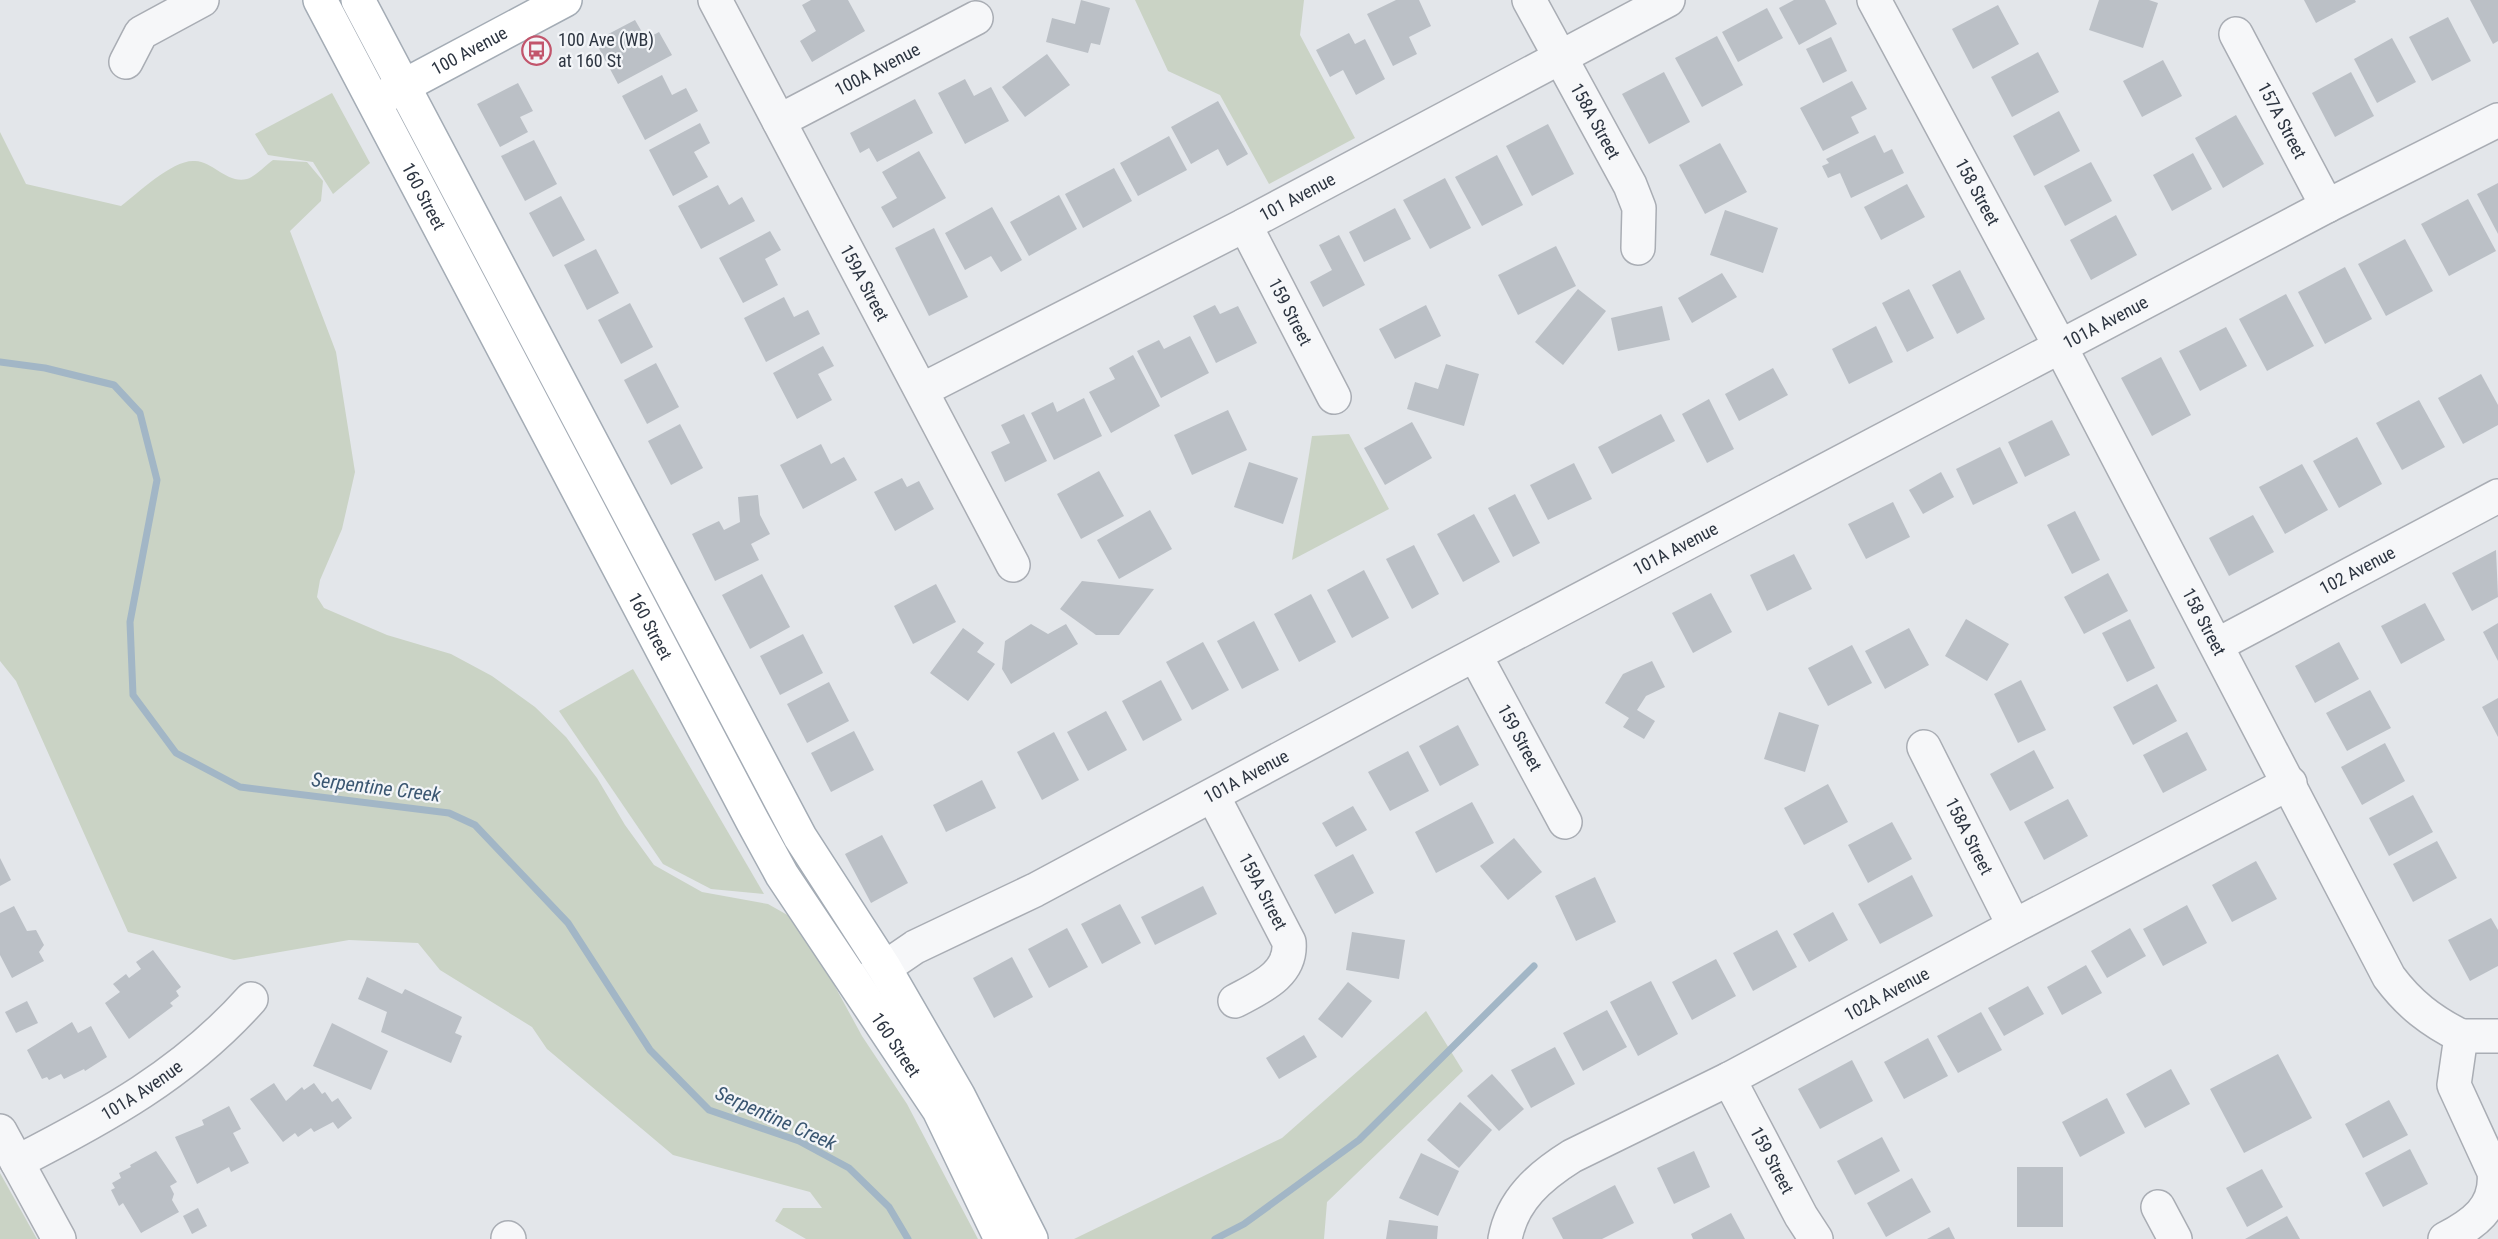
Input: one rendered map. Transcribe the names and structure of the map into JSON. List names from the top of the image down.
{
  "streets": {
    "main road": ["100 Avenue", "160 Street"],
    "street": [
      "100A Avenue",
      "157A Street",
      "158A Street",
      "158 Street",
      "101 Avenue",
      "159A Street",
      "159 Street",
      "101A Avenue",
      "102 Avenue",
      "102A Avenue"
    ]
  },
  "crossings": [
    ["100 Avenue", "160 Street"],
    ["100A Avenue", "159A Street"],
    ["157A Street", "101A Avenue"],
    ["158A Street", "101 Avenue"],
    ["158A Street", "102A Avenue"],
    ["158 Street", "101A Avenue"],
    ["158 Street", "102 Avenue"],
    ["158 Street", "102A Avenue"],
    ["160 Street", "101A Avenue"],
    ["101 Avenue", "159A Street"],
    ["101 Avenue", "159 Street"],
    ["159A Street", "101A Avenue"],
    ["159 Street", "101A Avenue"],
    ["159 Street", "102A Avenue"]
  ],
  "water": ["Serpentine Creek"],
  "places": {
    "bus stop": ["100 Ave (WB) at 160 St"]
  }
}
